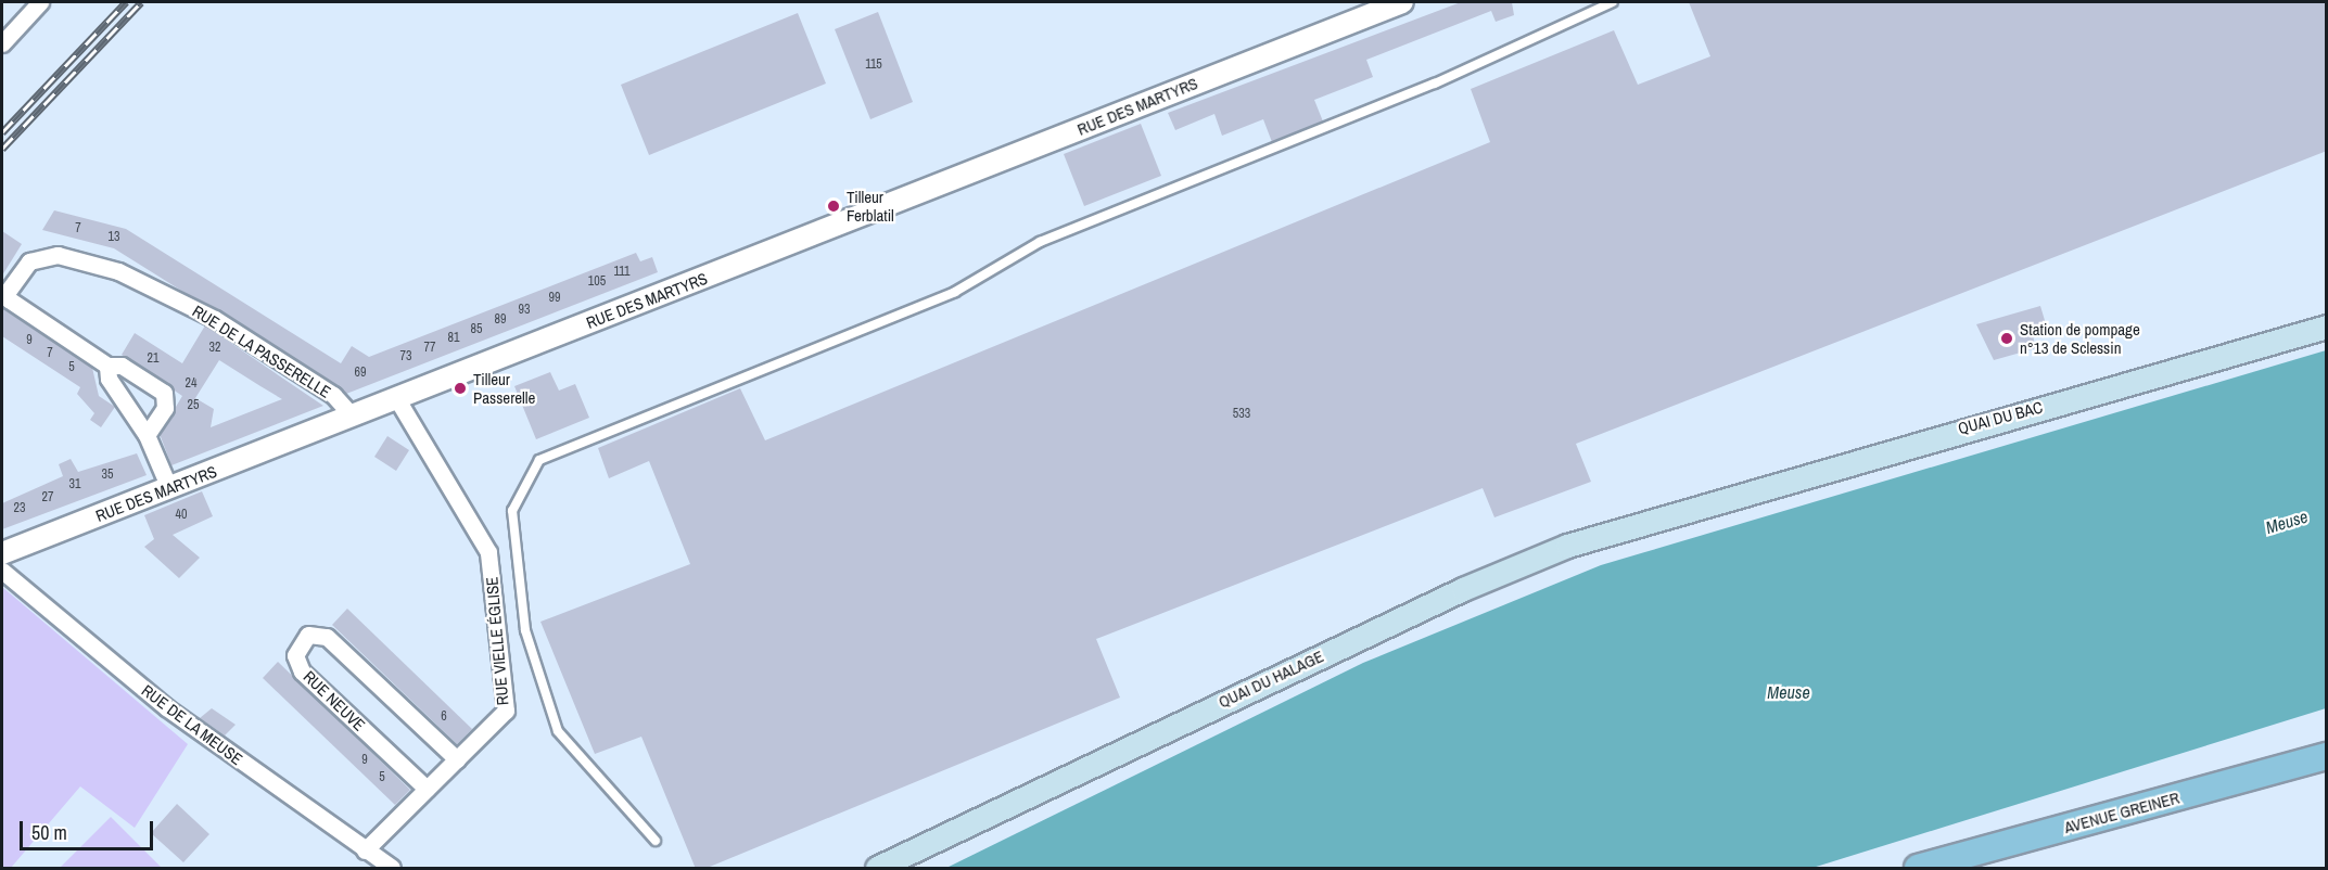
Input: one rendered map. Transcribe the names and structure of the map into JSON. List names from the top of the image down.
{
  "streets": {
    "main road": ["QUAI DU BAC", "QUAI DU HALAGE", "AVENUE GREINER"],
    "street": [
      "RUE DES MARTYRS",
      "RUE DE LA PASSERELLE",
      "RUE VIELLE ÉGLISE",
      "RUE NEUVE",
      "RUE DE LA MEUSE"
    ]
  },
  "crossings": [
    ["RUE DES MARTYRS", "RUE DE LA PASSERELLE"],
    ["RUE DES MARTYRS", "RUE VIELLE ÉGLISE"],
    ["QUAI DU BAC", "QUAI DU HALAGE"],
    ["RUE VIELLE ÉGLISE", "RUE NEUVE"],
    ["RUE VIELLE ÉGLISE", "RUE DE LA MEUSE"]
  ],
  "water": ["Meuse"],
  "places": ["Tilleur Ferblatil", "Station de pompage n°13 de Sclessin", "Tilleur Passerelle"],
  "house_numbers": [
    "115",
    "7",
    "13",
    "111",
    "105",
    "99",
    "93",
    "89",
    "85",
    "81",
    "9",
    "32",
    "77",
    "7",
    "73",
    "21",
    "5",
    "69",
    "24",
    "25",
    "533",
    "35",
    "31",
    "27",
    "23",
    "40",
    "6",
    "9",
    "5"
  ],
  "scale_bar": "50 m"
}
